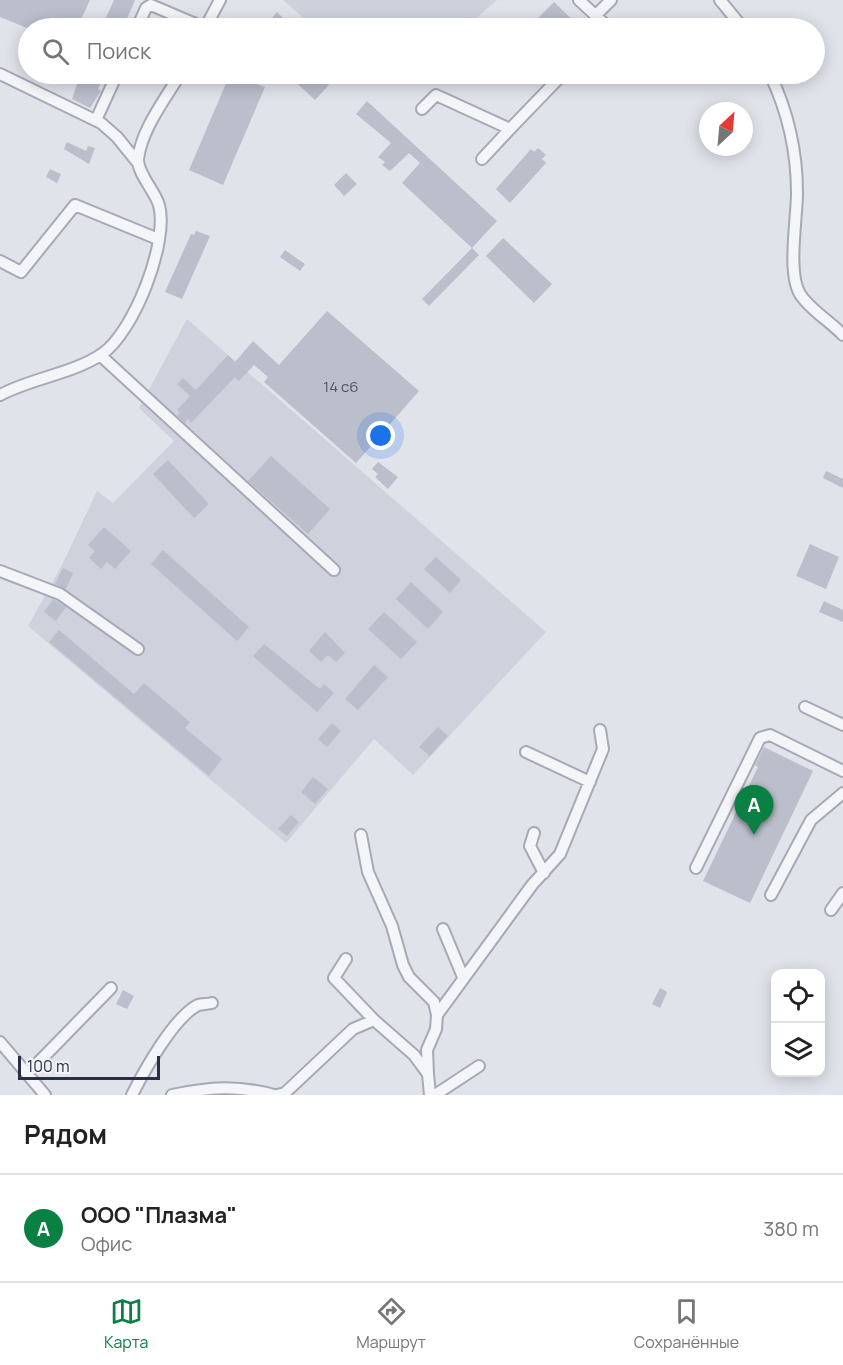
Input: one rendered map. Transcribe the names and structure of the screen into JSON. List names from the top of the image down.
{
  "house_numbers": ["14 с6"],
  "scale_bar": "100 m",
  "north": "top right",
  "page": {
    "search": "Поиск",
    "pins": "A",
    "scale": "100 m",
    "heading": "Рядом",
    "list": [
      {
        "mark": "A",
        "name": "ООО \"Плазма\"",
        "note": "Офис",
        "value": "380 m"
      }
    ],
    "nav": ["Карта", "Маршрут", "Сохранённые"]
  }
}
